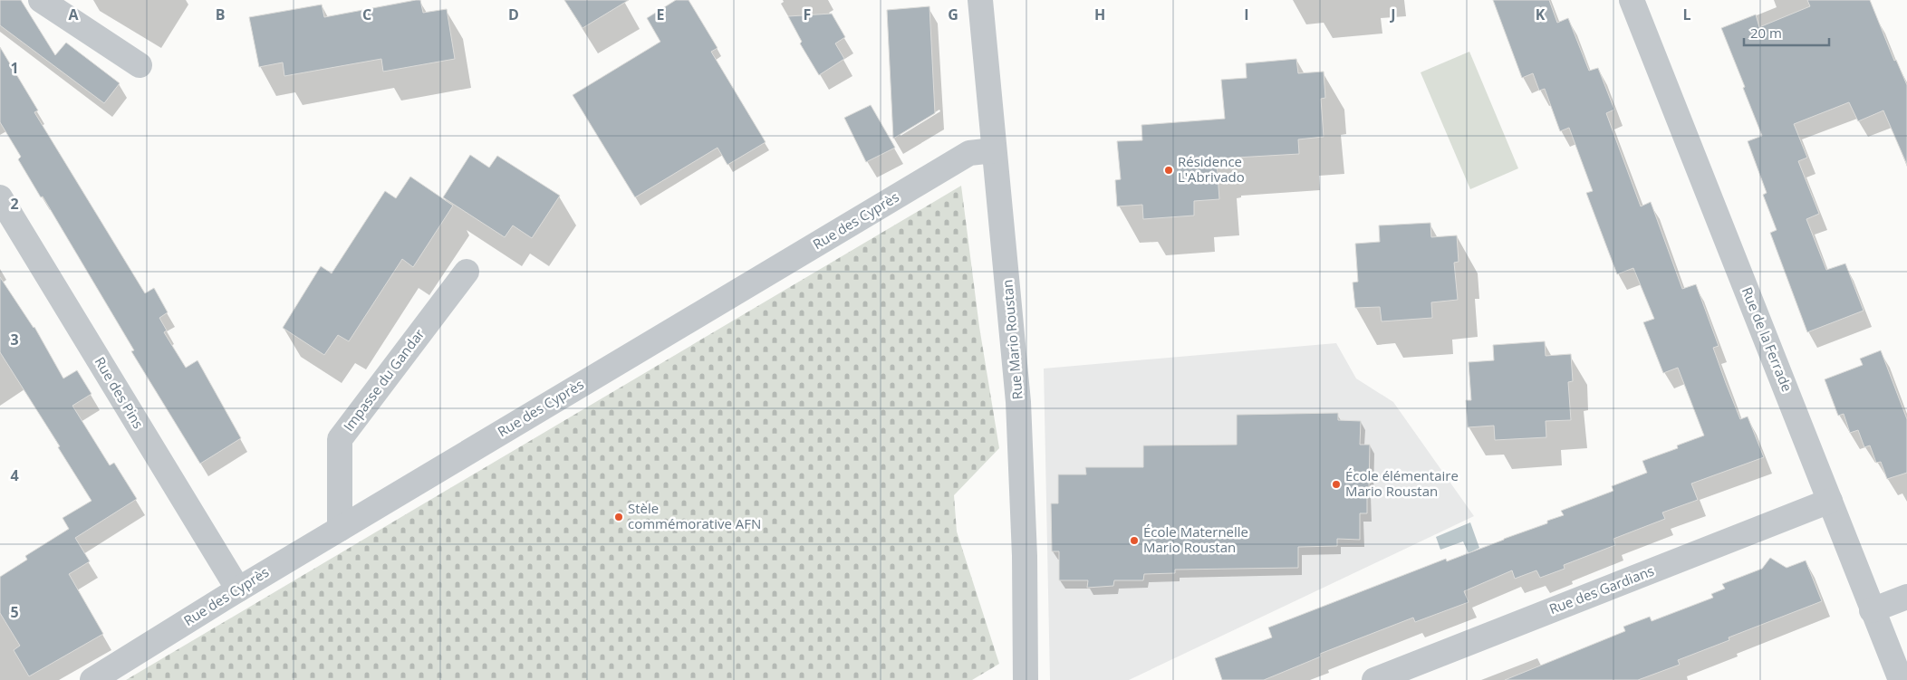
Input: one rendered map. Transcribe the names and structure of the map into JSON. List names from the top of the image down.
{
  "streets": {
    "street": [
      "Rue des Cyprès",
      "Rue Mario Roustan",
      "Rue de la Ferrade",
      "Impasse du Gandar",
      "Rue des Pins",
      "Rue des Gardians"
    ]
  },
  "crossings": [
    ["Rue des Cyprès", "Rue Mario Roustan"],
    ["Rue des Cyprès", "Impasse du Gandar"],
    ["Rue des Cyprès", "Rue des Pins"],
    ["Rue de la Ferrade", "Rue des Gardians"]
  ],
  "places": [
    "Résidence L'Abrivado",
    "École élémentaire Mario Roustan",
    "Stèle commémorative AFN",
    "École Maternelle Mario Roustan"
  ],
  "scale_bar": "20 m",
  "grid": {
    "columns": [
      "A",
      "B",
      "C",
      "D",
      "E",
      "F",
      "G",
      "H",
      "I",
      "J",
      "K",
      "L"
    ],
    "rows": [
      "1",
      "2",
      "3",
      "4",
      "5"
    ]
  }
}
